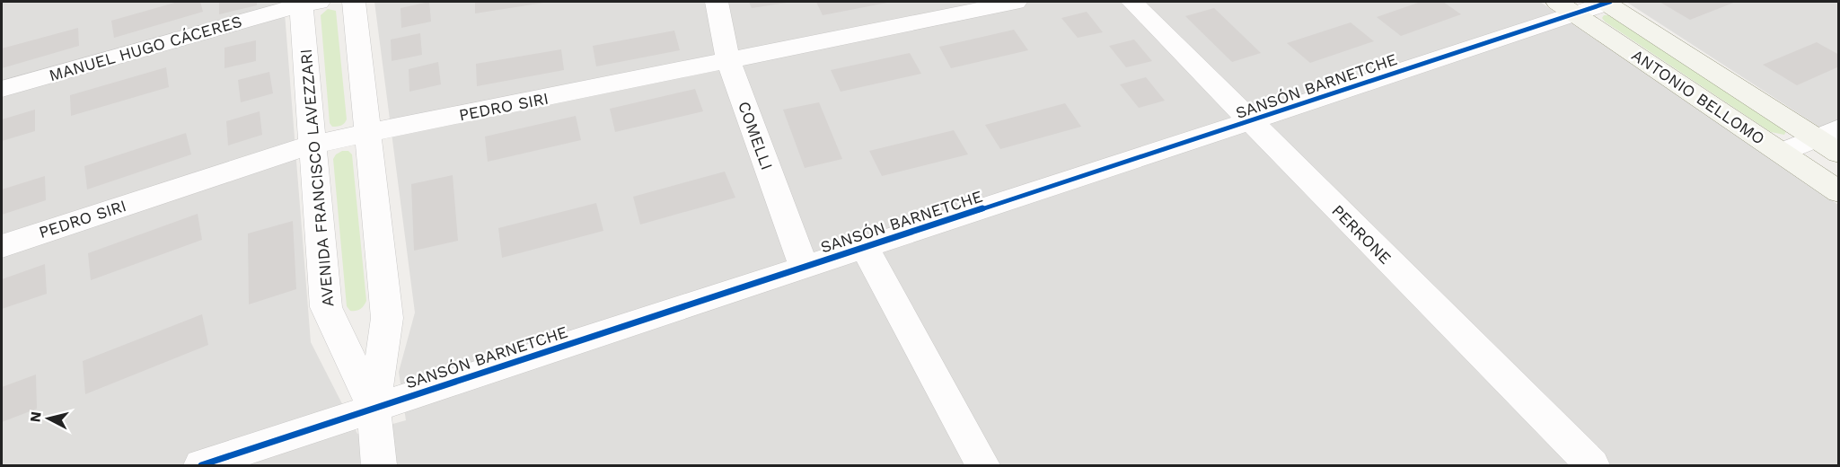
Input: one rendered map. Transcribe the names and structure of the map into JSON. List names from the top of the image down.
{
  "streets": {
    "street": [
      "MANUEL HUGO CÁCERES",
      "SANSÓN BARNETCHE",
      "ANTONIO BELLOMO",
      "PEDRO SIRI",
      "COMELLI",
      "AVENIDA FRANCISCO LAVEZZARI",
      "PERRONE"
    ]
  },
  "crossings": [
    ["MANUEL HUGO CÁCERES", "AVENIDA FRANCISCO LAVEZZARI"],
    ["SANSÓN BARNETCHE", "ANTONIO BELLOMO"],
    ["SANSÓN BARNETCHE", "COMELLI"],
    ["SANSÓN BARNETCHE", "AVENIDA FRANCISCO LAVEZZARI"],
    ["SANSÓN BARNETCHE", "PERRONE"],
    ["PEDRO SIRI", "COMELLI"],
    ["PEDRO SIRI", "AVENIDA FRANCISCO LAVEZZARI"]
  ],
  "north": "left"
}
